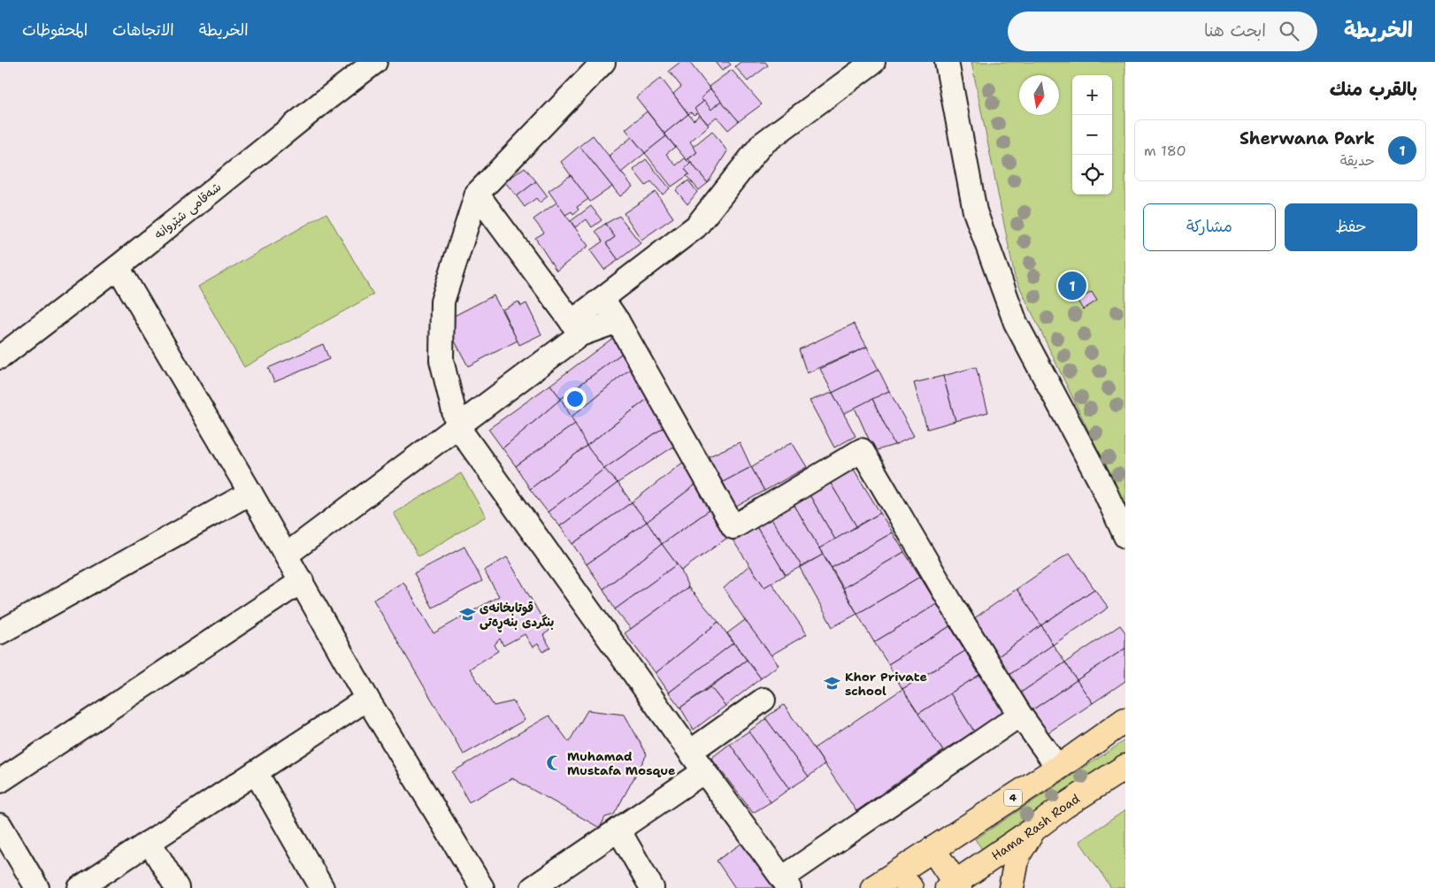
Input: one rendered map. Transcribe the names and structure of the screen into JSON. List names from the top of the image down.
{
  "streets": {
    "highway": ["4", "Hama Rash Road"],
    "street": ["شەقامی شێروانە"]
  },
  "places": {
    "school or university": ["قوتابخانەی بنگردی بنەڕەتی", "Khor Private school"],
    "mosque": ["Muhamad Mustafa Mosque"]
  },
  "north": "bottom",
  "page": {
    "header": "الخريطة",
    "search": "ابحث هنا",
    "nav": ["الخريطة", "الاتجاهات", "المحفوظات"],
    "heading": "بالقرب منك",
    "map_buttons": ["+", "−"],
    "list": [
      {
        "mark": "1",
        "name": "Sherwana Park",
        "note": "حديقة",
        "value": "180 m"
      }
    ],
    "buttons": ["حفظ", "مشاركة"],
    "pins": "1"
  }
}
